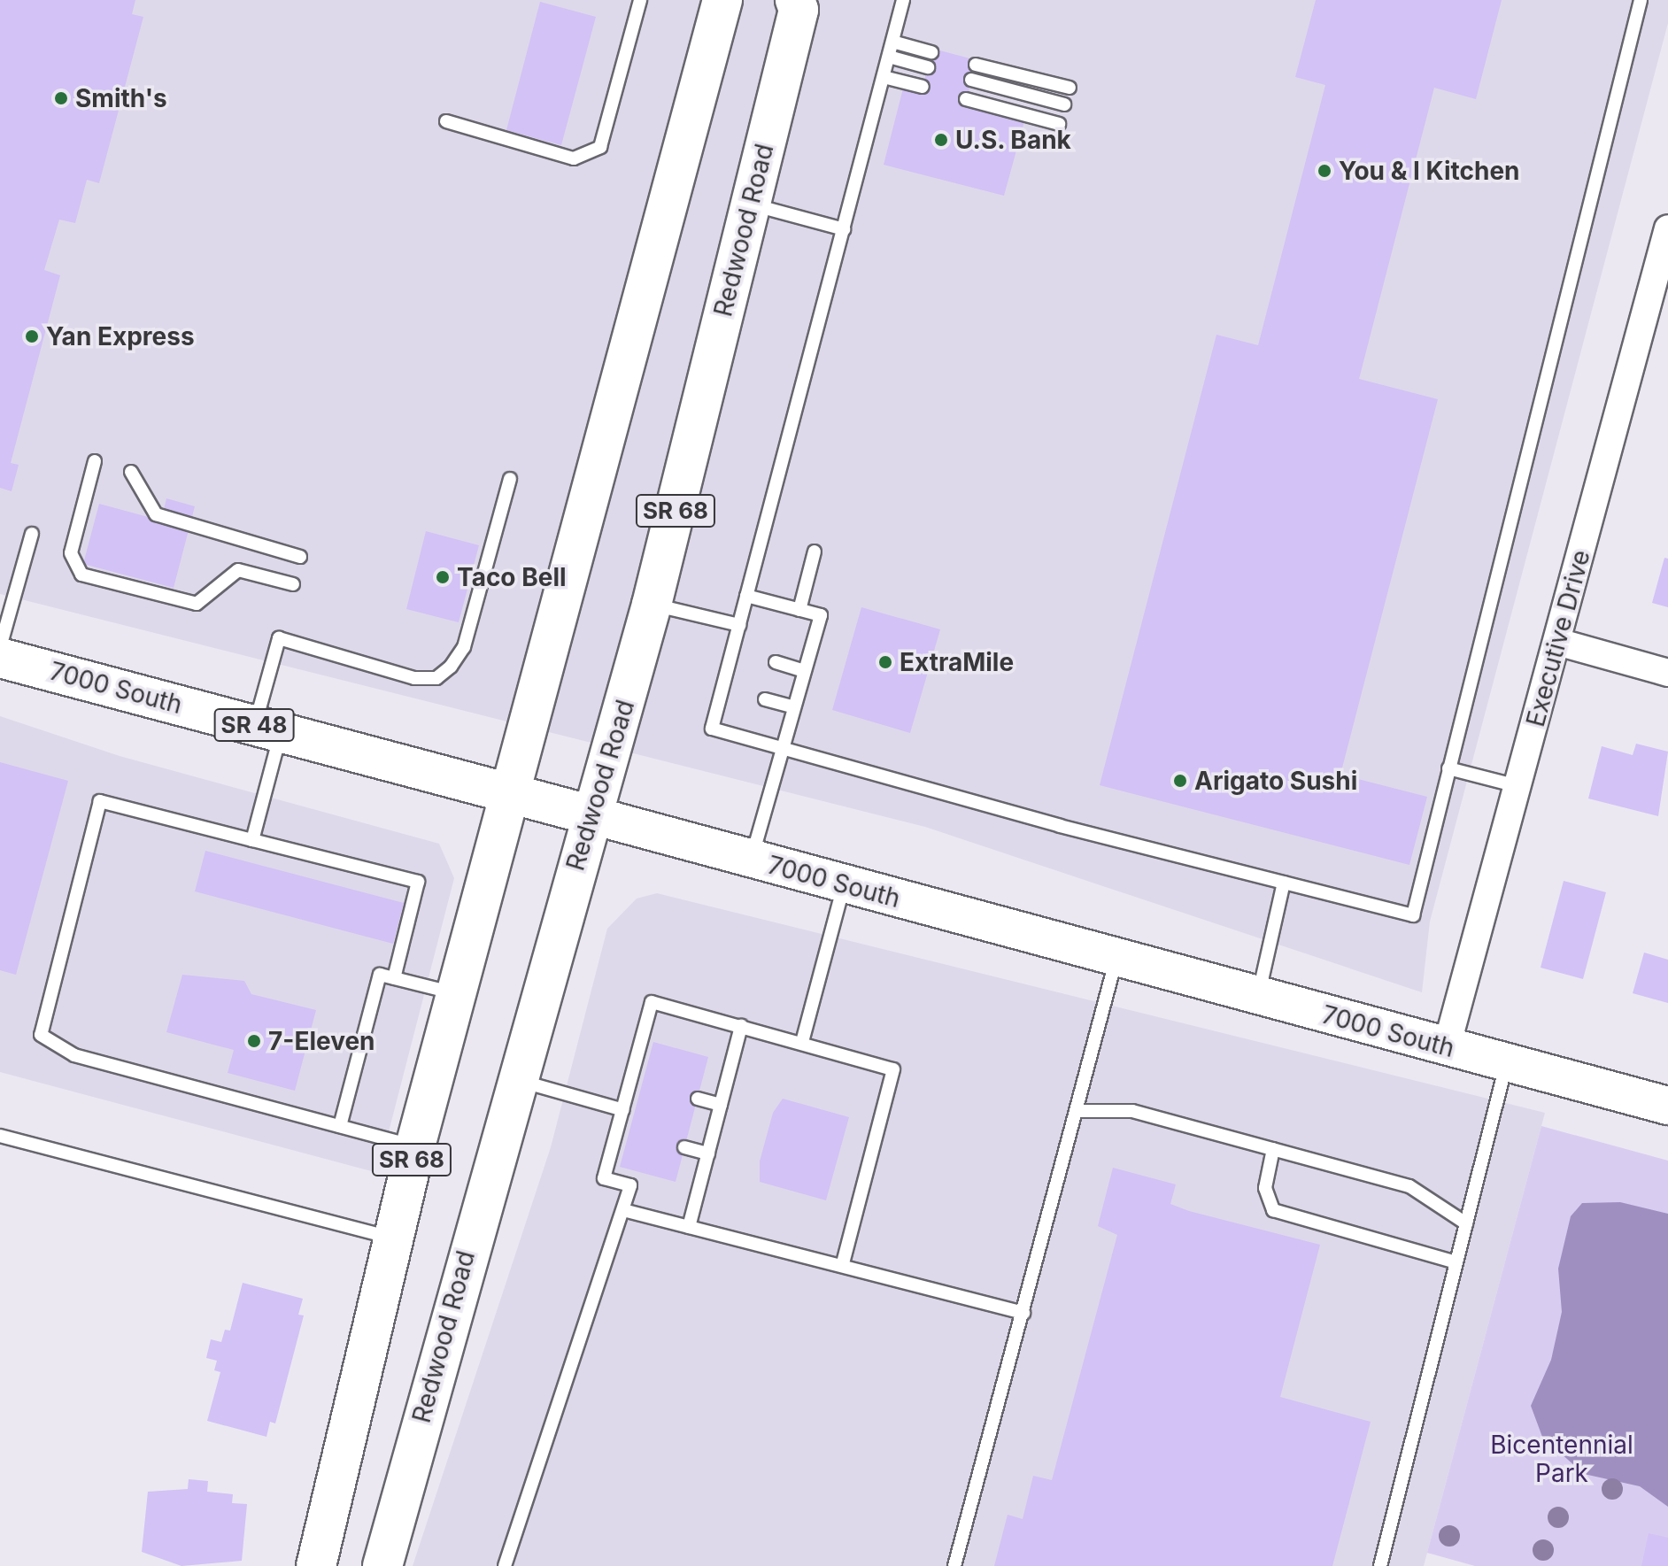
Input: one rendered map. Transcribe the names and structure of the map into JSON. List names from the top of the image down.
{
  "streets": {
    "main road": [
      "Redwood Road",
      "SR 68",
      "7000 South",
      "SR 48"
    ],
    "street": ["Executive Drive"]
  },
  "crossings": [
    ["Redwood Road", "7000 South"],
    ["SR 68", "7000 South"],
    ["Executive Drive", "7000 South"]
  ],
  "parks": ["Bicentennial Park"],
  "places": [
    "Smith's",
    "U.S. Bank",
    "You & I Kitchen",
    "Yan Express",
    "Taco Bell",
    "ExtraMile",
    "Arigato Sushi",
    "7-Eleven"
  ]
}
